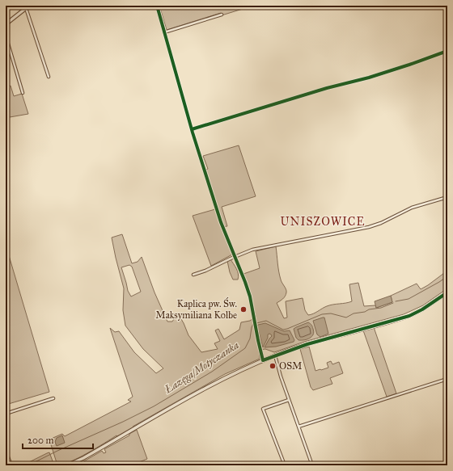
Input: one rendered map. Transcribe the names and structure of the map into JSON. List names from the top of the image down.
{
  "districts": ["UNISZOWICE"],
  "water": ["Łazęga/Motyczanka"],
  "places": ["Kaplica pw. Św. Maksymiliana Kolbe", "OSM"],
  "scale_bar": "200 m"
}
